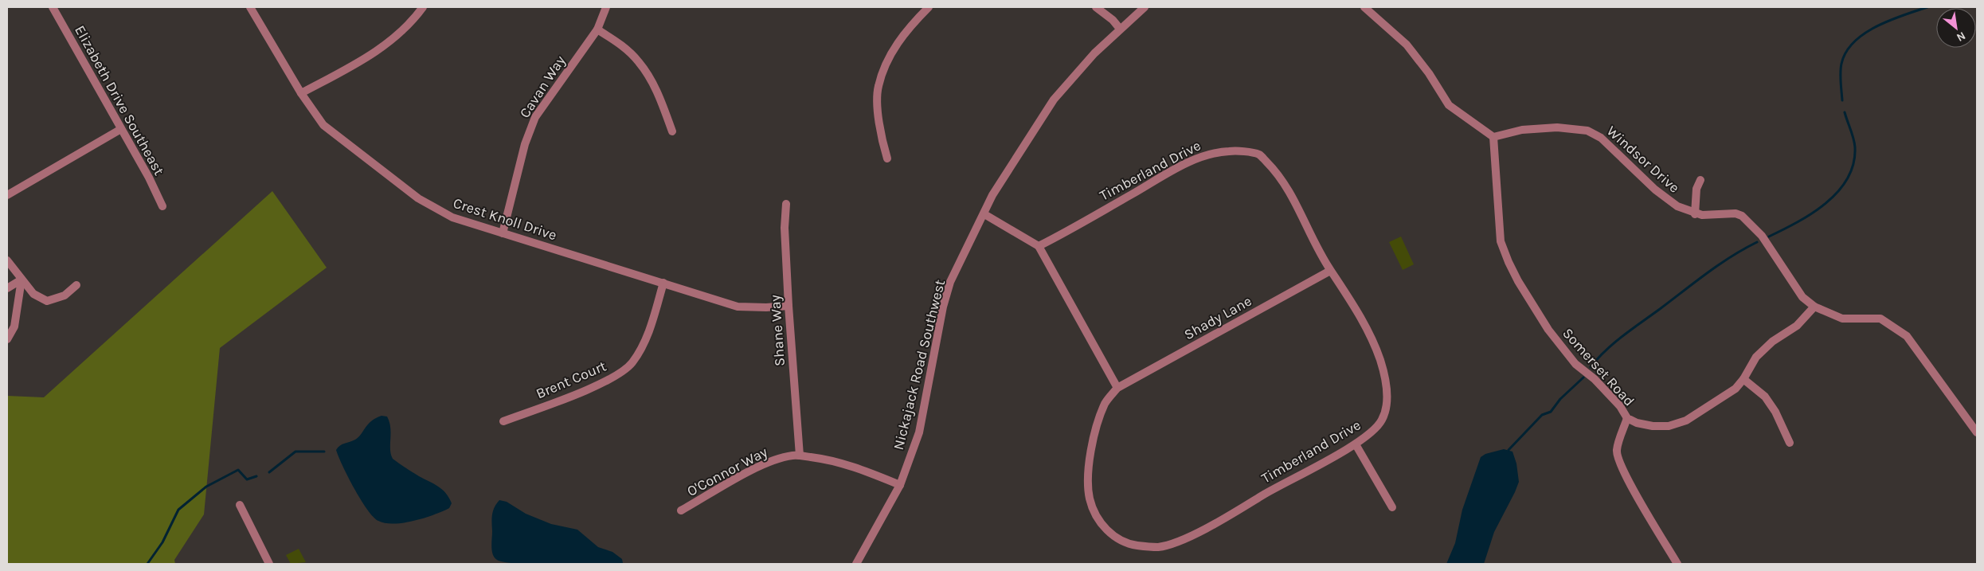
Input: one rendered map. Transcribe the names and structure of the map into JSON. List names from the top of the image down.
{
  "streets": {
    "street": [
      "Cavan Way",
      "Elizabeth Drive Southeast",
      "Windsor Drive",
      "Timberland Drive",
      "Crest Knoll Drive",
      "Shady Lane",
      "Shane Way",
      "Nickajack Road Southwest",
      "Somerset Road",
      "Brent Court",
      "O'Connor Way"
    ]
  },
  "crossings": [
    ["Cavan Way", "Crest Knoll Drive"],
    ["Windsor Drive", "Somerset Road"],
    ["Timberland Drive", "Shady Lane"],
    ["Crest Knoll Drive", "Shane Way"],
    ["Crest Knoll Drive", "Brent Court"],
    ["Shane Way", "O'Connor Way"],
    ["Nickajack Road Southwest", "O'Connor Way"]
  ],
  "north": "bottom right"
}
